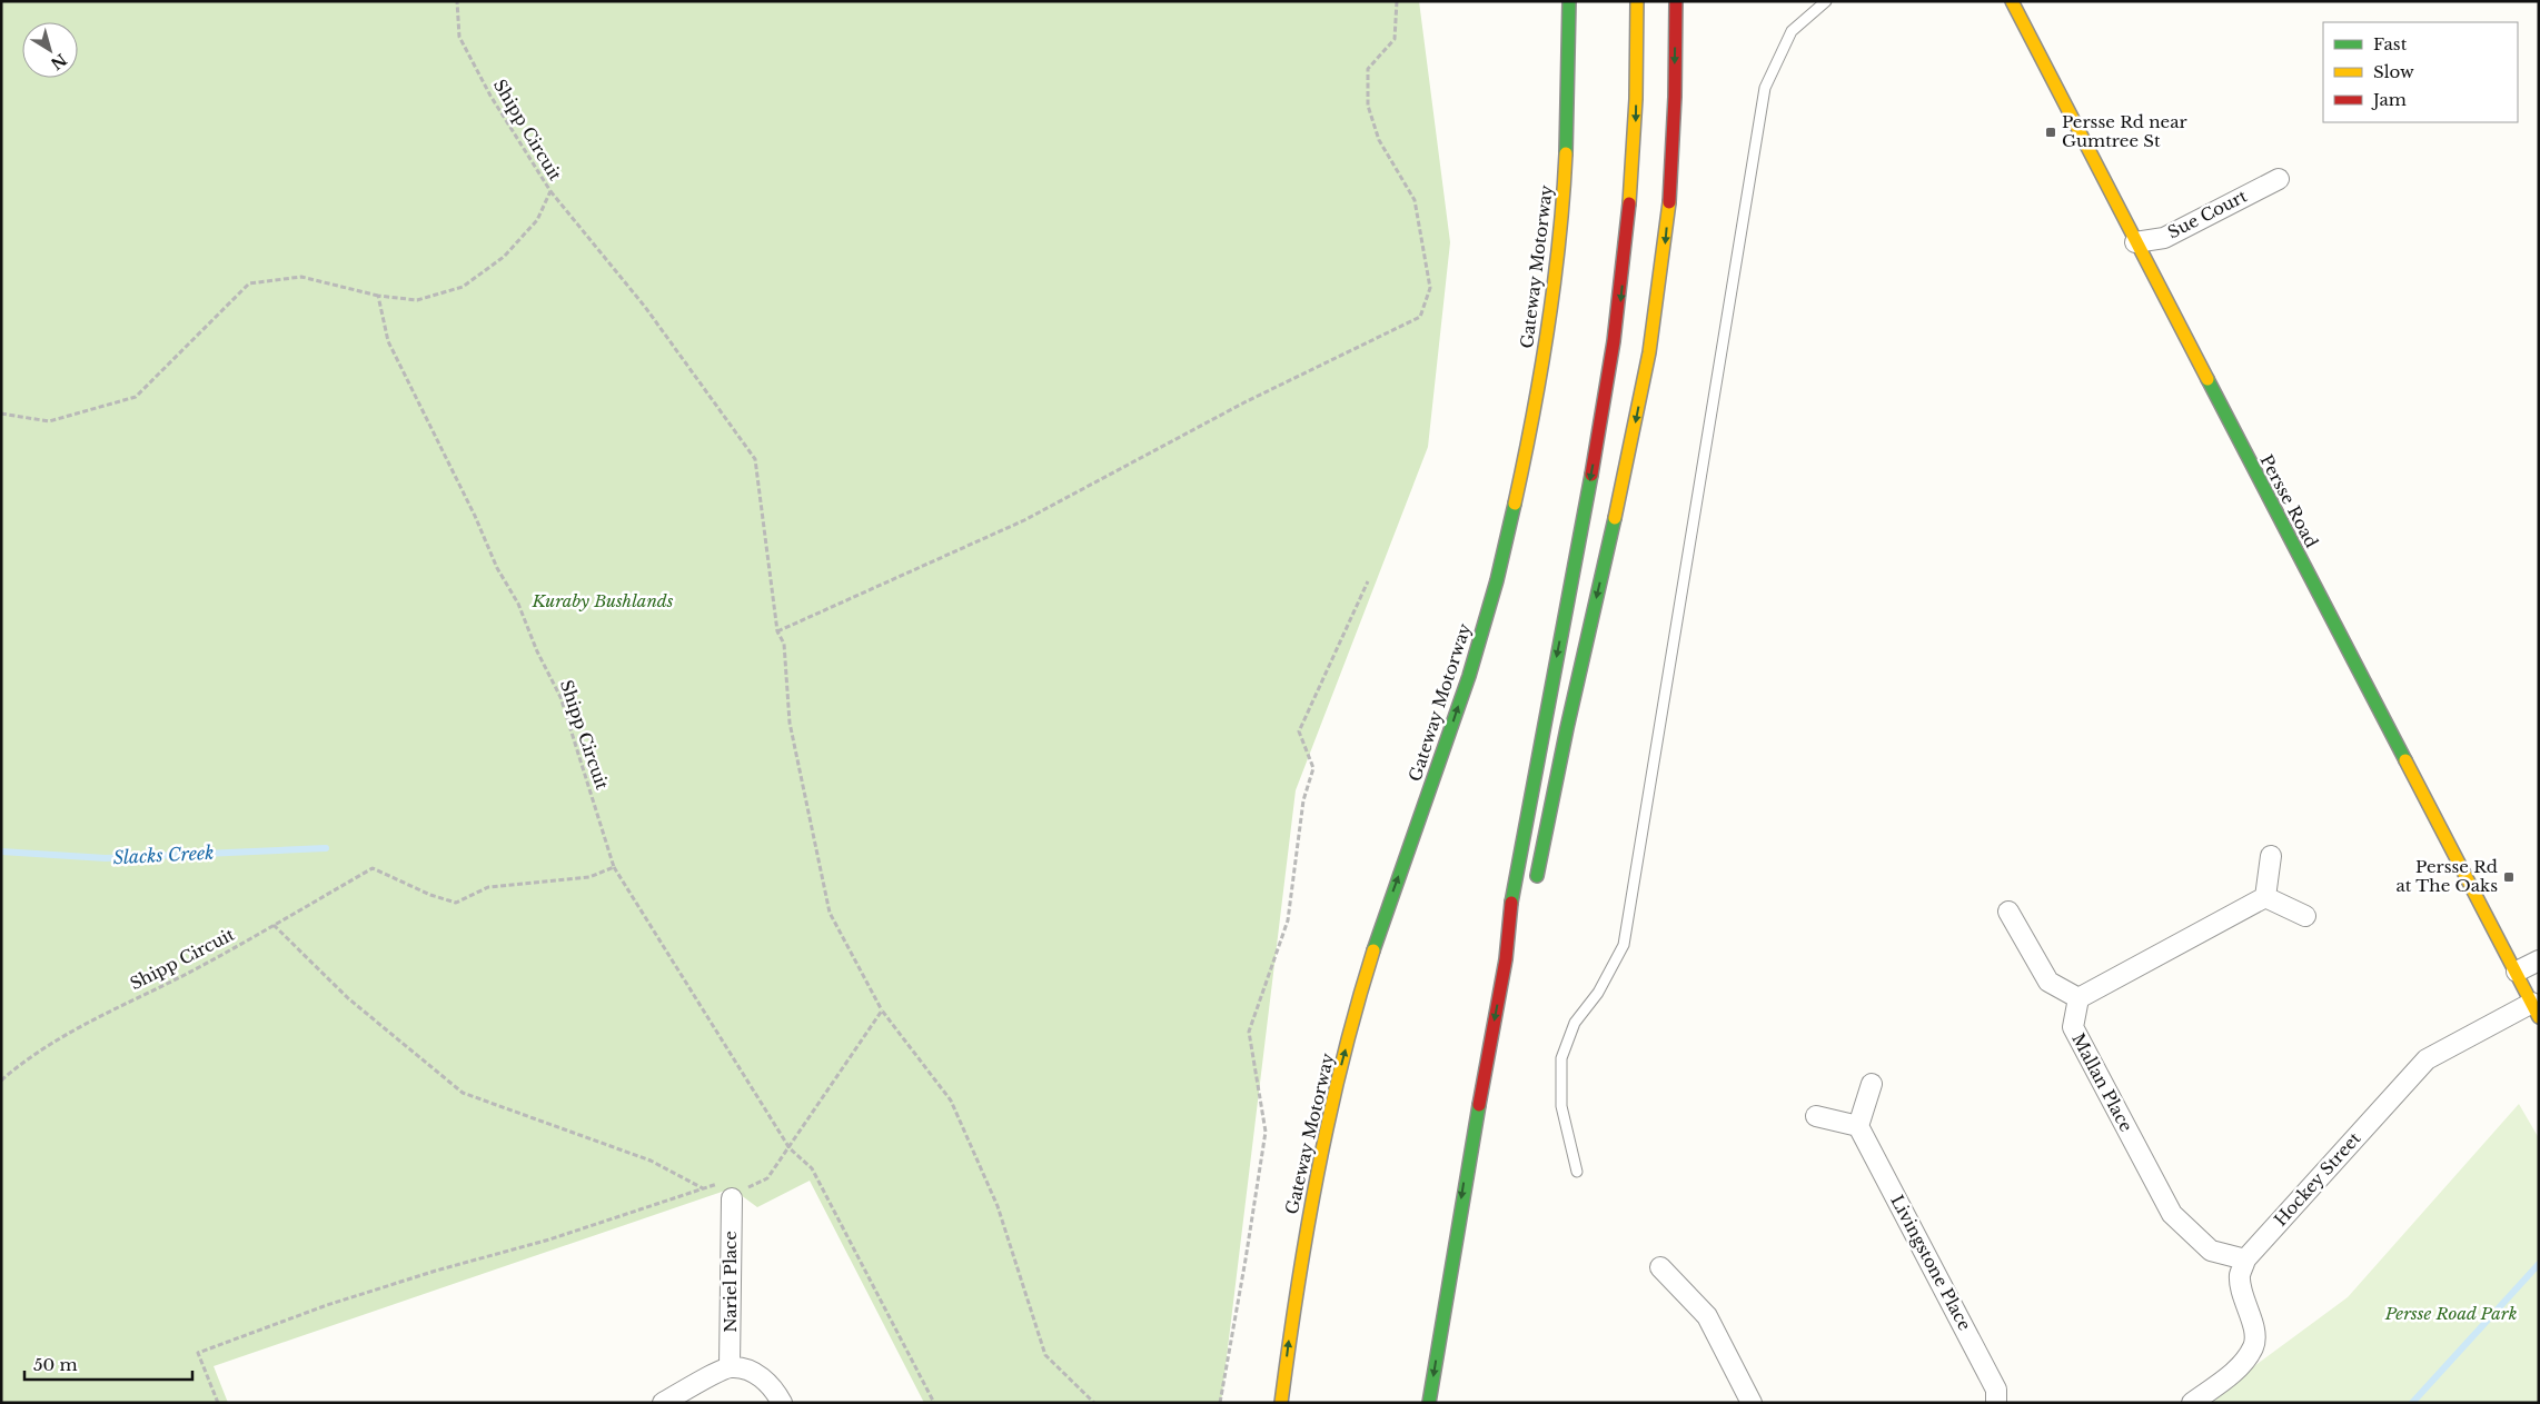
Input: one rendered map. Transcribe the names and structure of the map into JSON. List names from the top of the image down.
{
  "streets": {
    "main road": ["Gateway Motorway", "Persse Road"],
    "street": [
      "Sue Court",
      "Mallan Place",
      "Hockey Street",
      "Livingstone Place",
      "Nariel Place"
    ],
    "path": ["Shipp Circuit"]
  },
  "crossings": [
    ["Sue Court", "Persse Road"],
    ["Persse Road", "Hockey Street"],
    ["Mallan Place", "Hockey Street"]
  ],
  "water": ["Slacks Creek"],
  "parks": ["Kuraby Bushlands", "Persse Road Park"],
  "places": {
    "transit": ["Persse Rd near Gumtree St", "Persse Rd at The Oaks"]
  },
  "legend": ["Fast", "Slow", "Jam"],
  "scale_bar": "50 m",
  "north": "bottom right"
}
